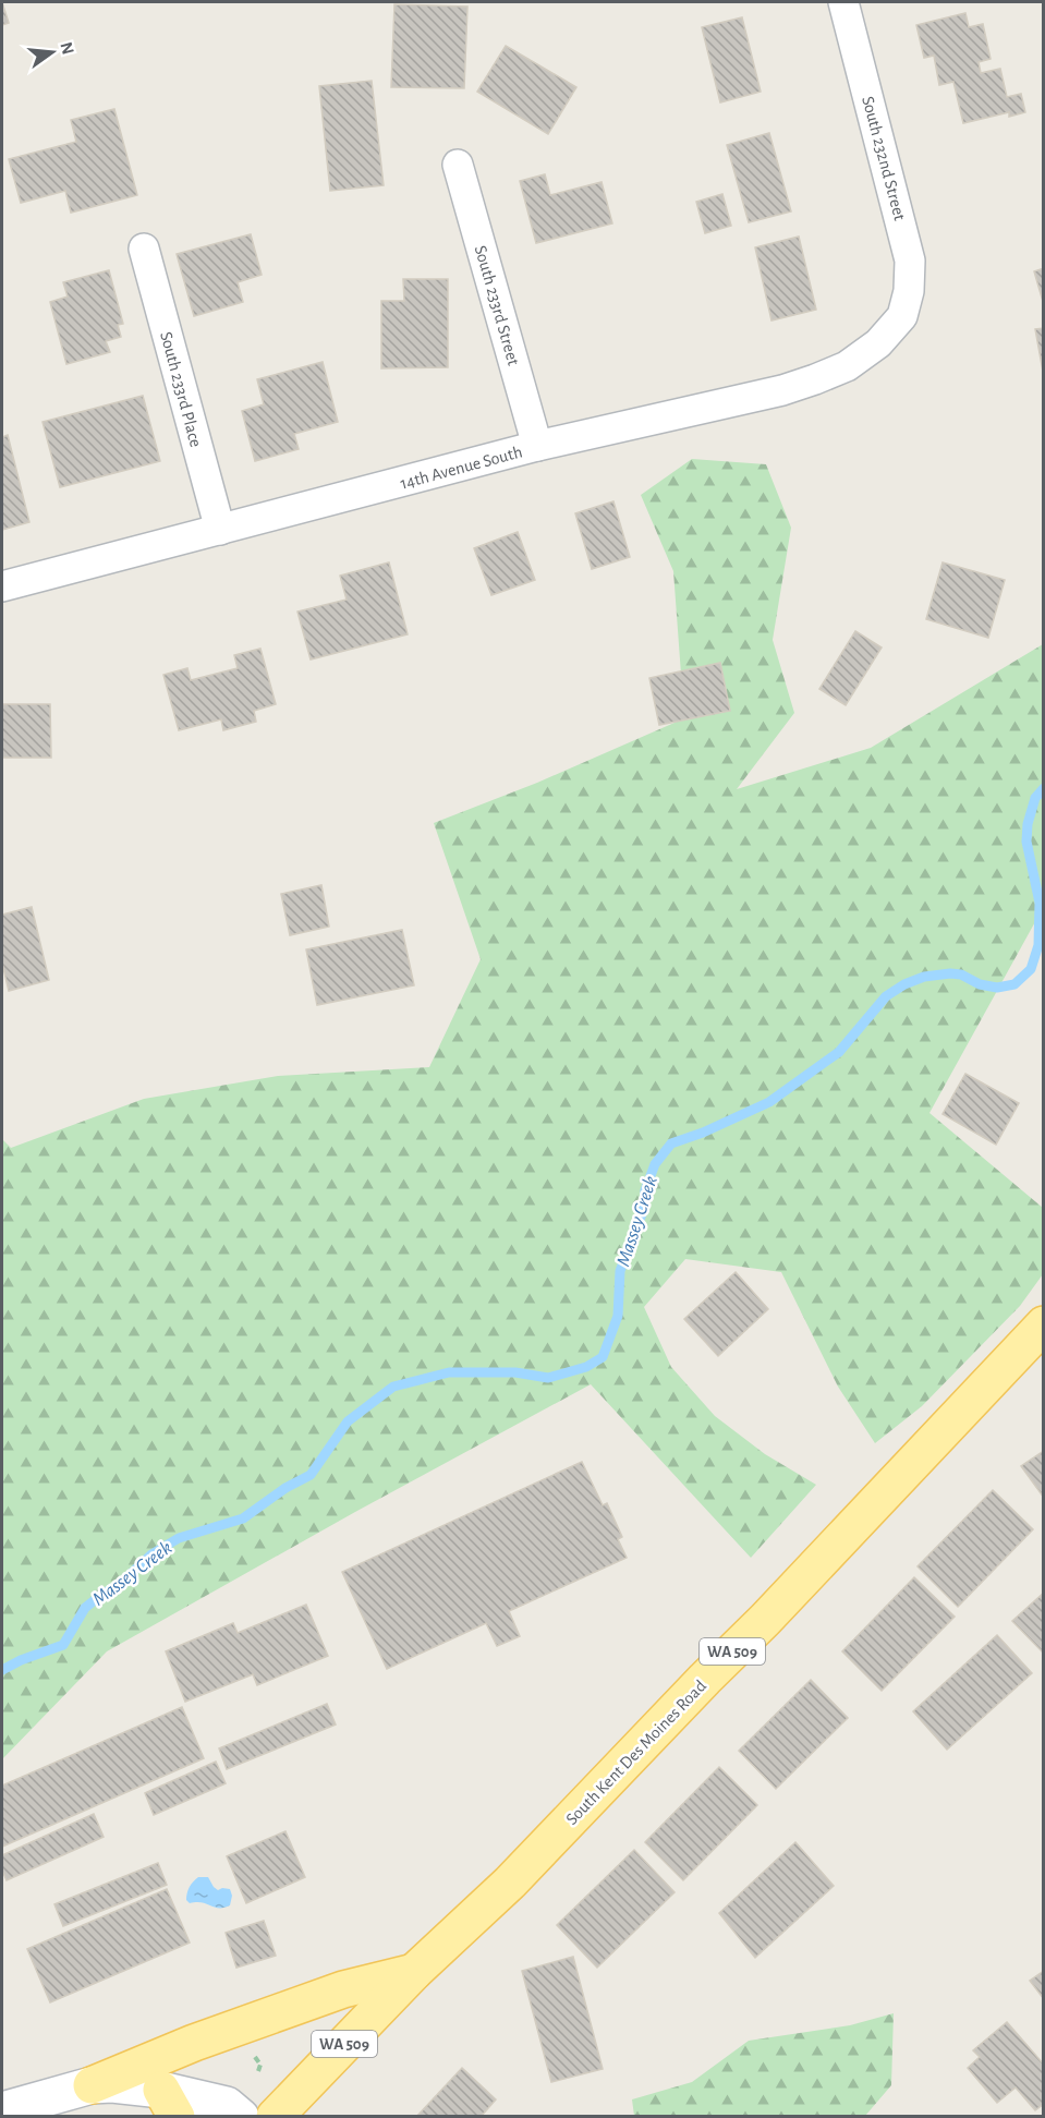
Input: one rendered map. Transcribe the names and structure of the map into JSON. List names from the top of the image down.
{
  "streets": {
    "main road": ["WA 509", "South Kent Des Moines Road"],
    "street": [
      "South 232nd Street",
      "South 233rd Street",
      "South 233rd Place",
      "14th Avenue South"
    ]
  },
  "crossings": [
    ["South 232nd Street", "14th Avenue South"],
    ["South 233rd Street", "14th Avenue South"],
    ["South 233rd Place", "14th Avenue South"]
  ],
  "water": ["Massey Creek"],
  "north": "right"
}
